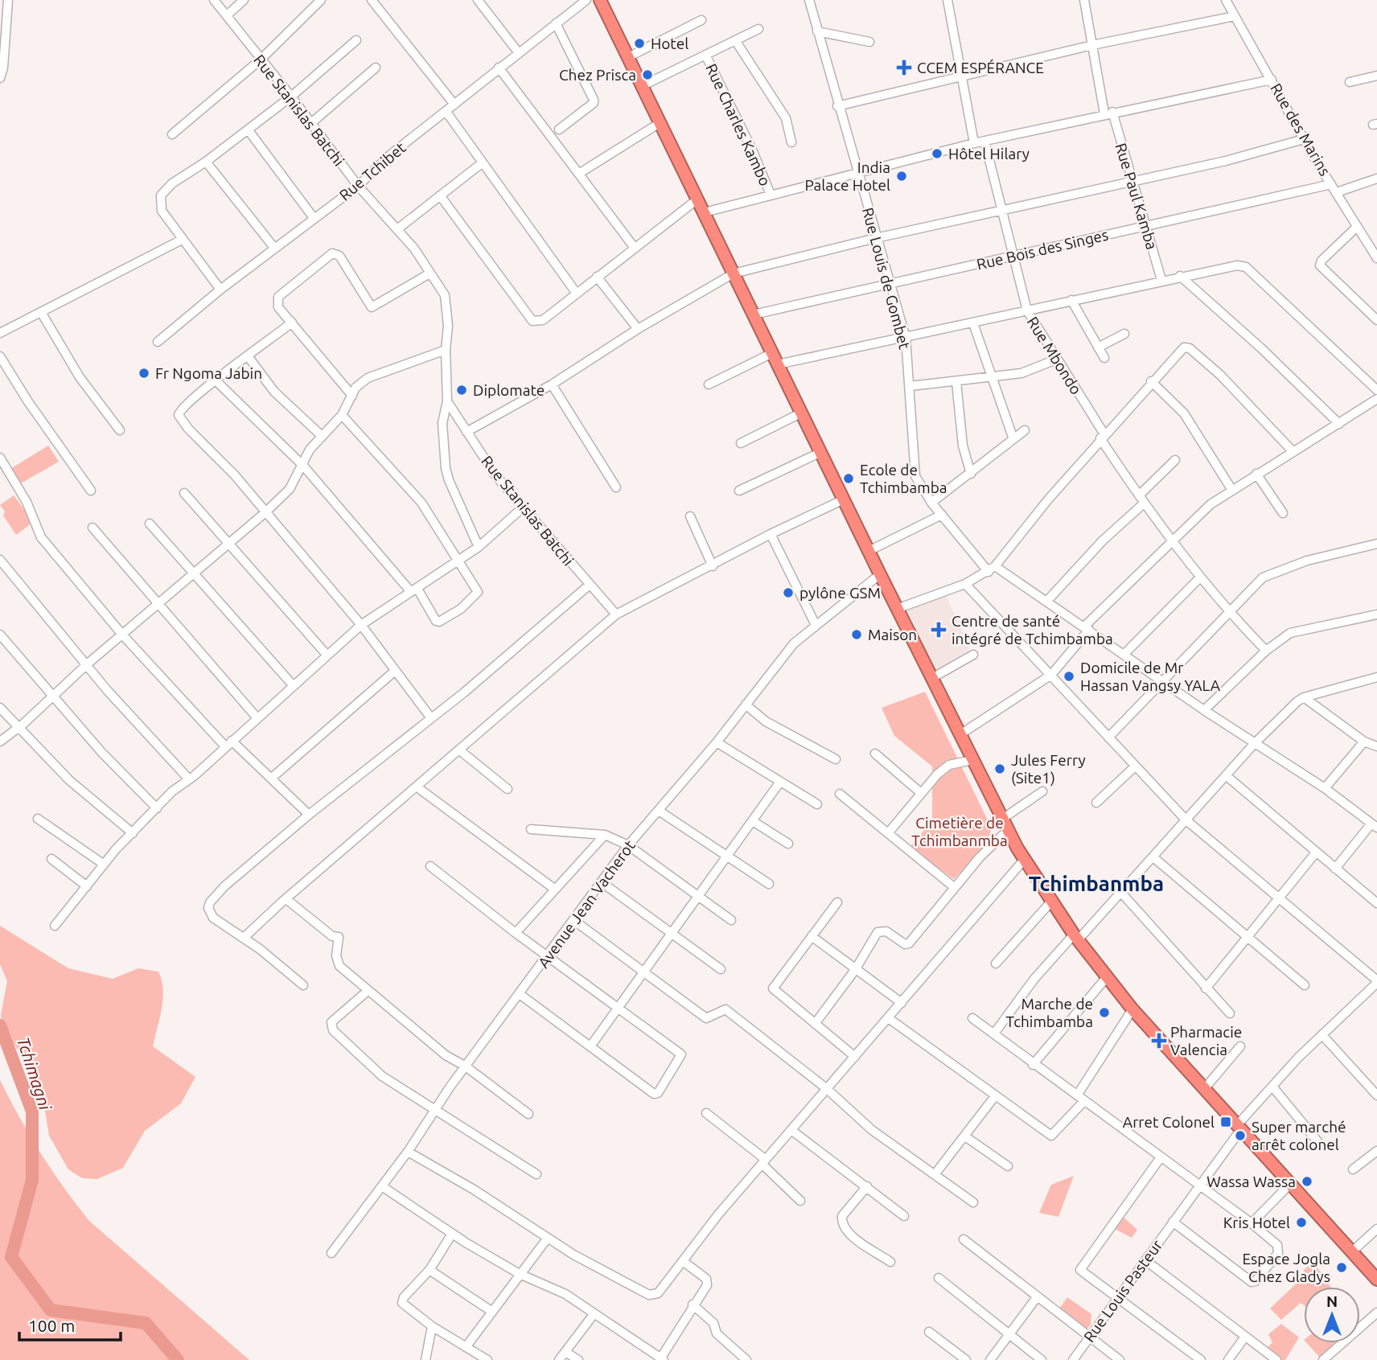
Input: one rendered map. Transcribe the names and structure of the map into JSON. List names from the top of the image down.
{
  "streets": {
    "street": [
      "Rue Stanislas Batchi",
      "Rue Charles Kambo",
      "Rue des Marins",
      "Rue Tchibet",
      "Rue Paul Kamba",
      "Rue Bois des Singes",
      "Rue Louis de Gombet",
      "Rue Mbondo",
      "Avenue Jean Vacherot",
      "Rue Louis Pasteur"
    ]
  },
  "crossings": [
    ["Rue Stanislas Batchi", "Rue Tchibet"],
    ["Rue des Marins", "Rue Bois des Singes"],
    ["Rue Paul Kamba", "Rue Bois des Singes"],
    ["Rue Bois des Singes", "Rue Louis de Gombet"],
    ["Rue Bois des Singes", "Rue Mbondo"]
  ],
  "districts": ["Tchimbanmba"],
  "water": ["Tchimagni"],
  "parks": ["Cimetière de Tchimbanmba"],
  "places": {
    "other": [
      "Hotel",
      "Chez Prisca",
      "Hôtel Hilary",
      "India Palace Hotel",
      "Fr Ngoma Jabin",
      "Diplomate",
      "Ecole de Tchimbamba",
      "pylône GSM",
      "Maison",
      "Domicile de Mr Hassan Vangsy YALA",
      "Jules Ferry (Site1)",
      "Marche de Tchimbamba",
      "Super marché arrêt colonel",
      "Wassa Wassa",
      "Kris Hotel",
      "Espace Jogla Chez Gladys"
    ],
    "health": ["CCEM ESPÉRANCE", "Centre de santé intégré de Tchimbamba", "Pharmacie Valencia"],
    "transit": ["Arret Colonel"]
  },
  "scale_bar": "100 m",
  "north": "top"
}
